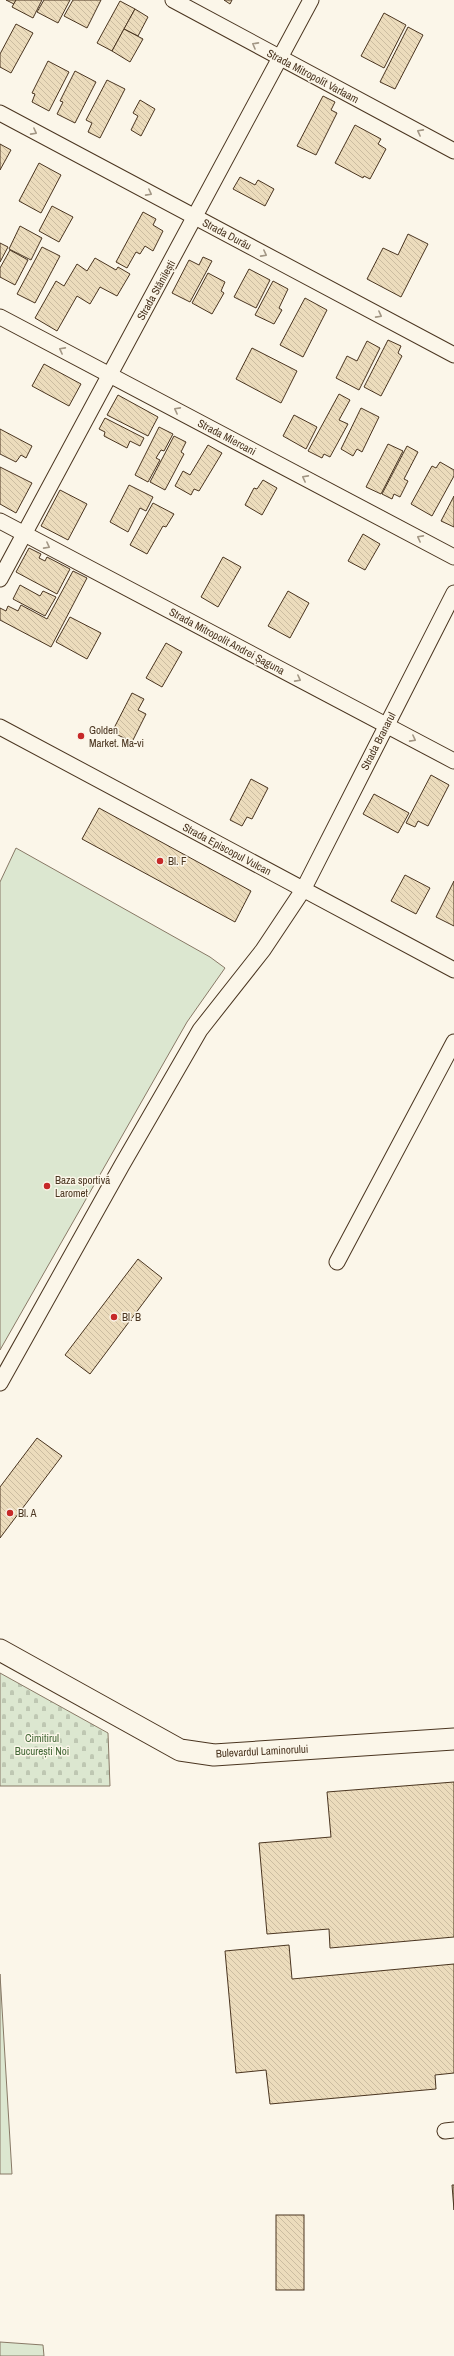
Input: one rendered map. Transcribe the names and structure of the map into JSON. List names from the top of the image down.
{
  "streets": {
    "street": [
      "Strada Mitropolit Varlaam",
      "Strada Durău",
      "Strada Stănilești",
      "Strada Miercani",
      "Strada Mitropolit Andrei Șaguna",
      "Strada Branarul",
      "Strada Episcopul Vulcan",
      "Bulevardul Laminorului"
    ]
  },
  "crossings": [
    ["Strada Mitropolit Varlaam", "Strada Stănilești"],
    ["Strada Durău", "Strada Stănilești"],
    ["Strada Stănilești", "Strada Miercani"],
    ["Strada Stănilești", "Strada Mitropolit Andrei Șaguna"],
    ["Strada Mitropolit Andrei Șaguna", "Strada Branarul"],
    ["Strada Branarul", "Strada Episcopul Vulcan"]
  ],
  "one_way": [
    "Strada Mitropolit Varlaam",
    "Strada Durău",
    "Strada Miercani",
    "Strada Mitropolit Andrei Șaguna"
  ],
  "parks": ["Cimitirul București Noi"],
  "places": [
    "Golden Market. Ma-vi",
    "Bl. F",
    "Baza sportivă Laromet",
    "Bl. B",
    "Bl. A"
  ]
}
